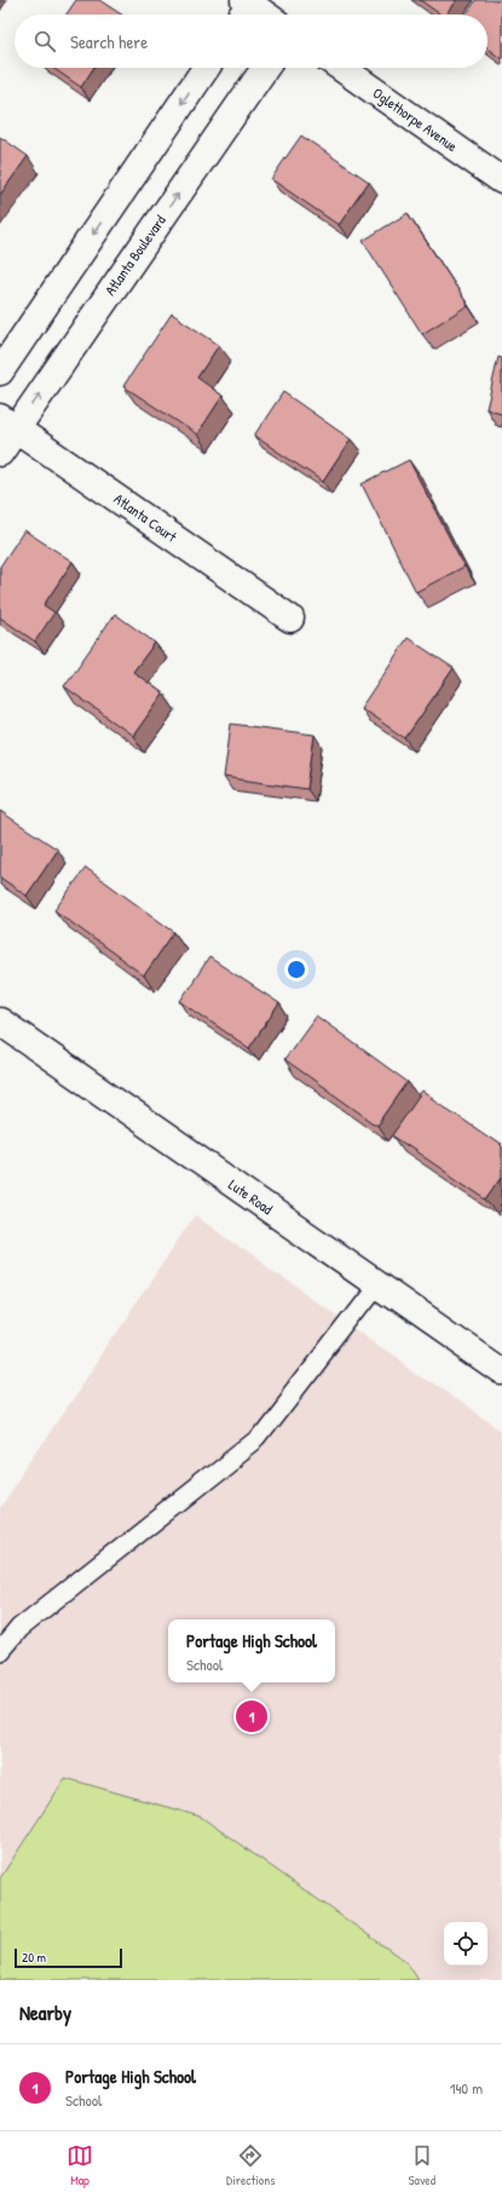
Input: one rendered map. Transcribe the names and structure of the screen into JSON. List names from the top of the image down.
{
  "streets": {
    "street": [
      "Oglethorpe Avenue",
      "Atlanta Boulevard",
      "Atlanta Court",
      "Lute Road"
    ]
  },
  "crossings": [
    ["Atlanta Boulevard", "Atlanta Court"]
  ],
  "scale_bar": "20 m",
  "page": {
    "search": "Search here",
    "popup": ["Portage High School", "School"],
    "pins": "1",
    "scale": "20 m",
    "heading": "Nearby",
    "list": [
      {
        "mark": "1",
        "name": "Portage High School",
        "note": "School",
        "value": "140 m"
      }
    ],
    "nav": ["Map", "Directions", "Saved"]
  }
}
